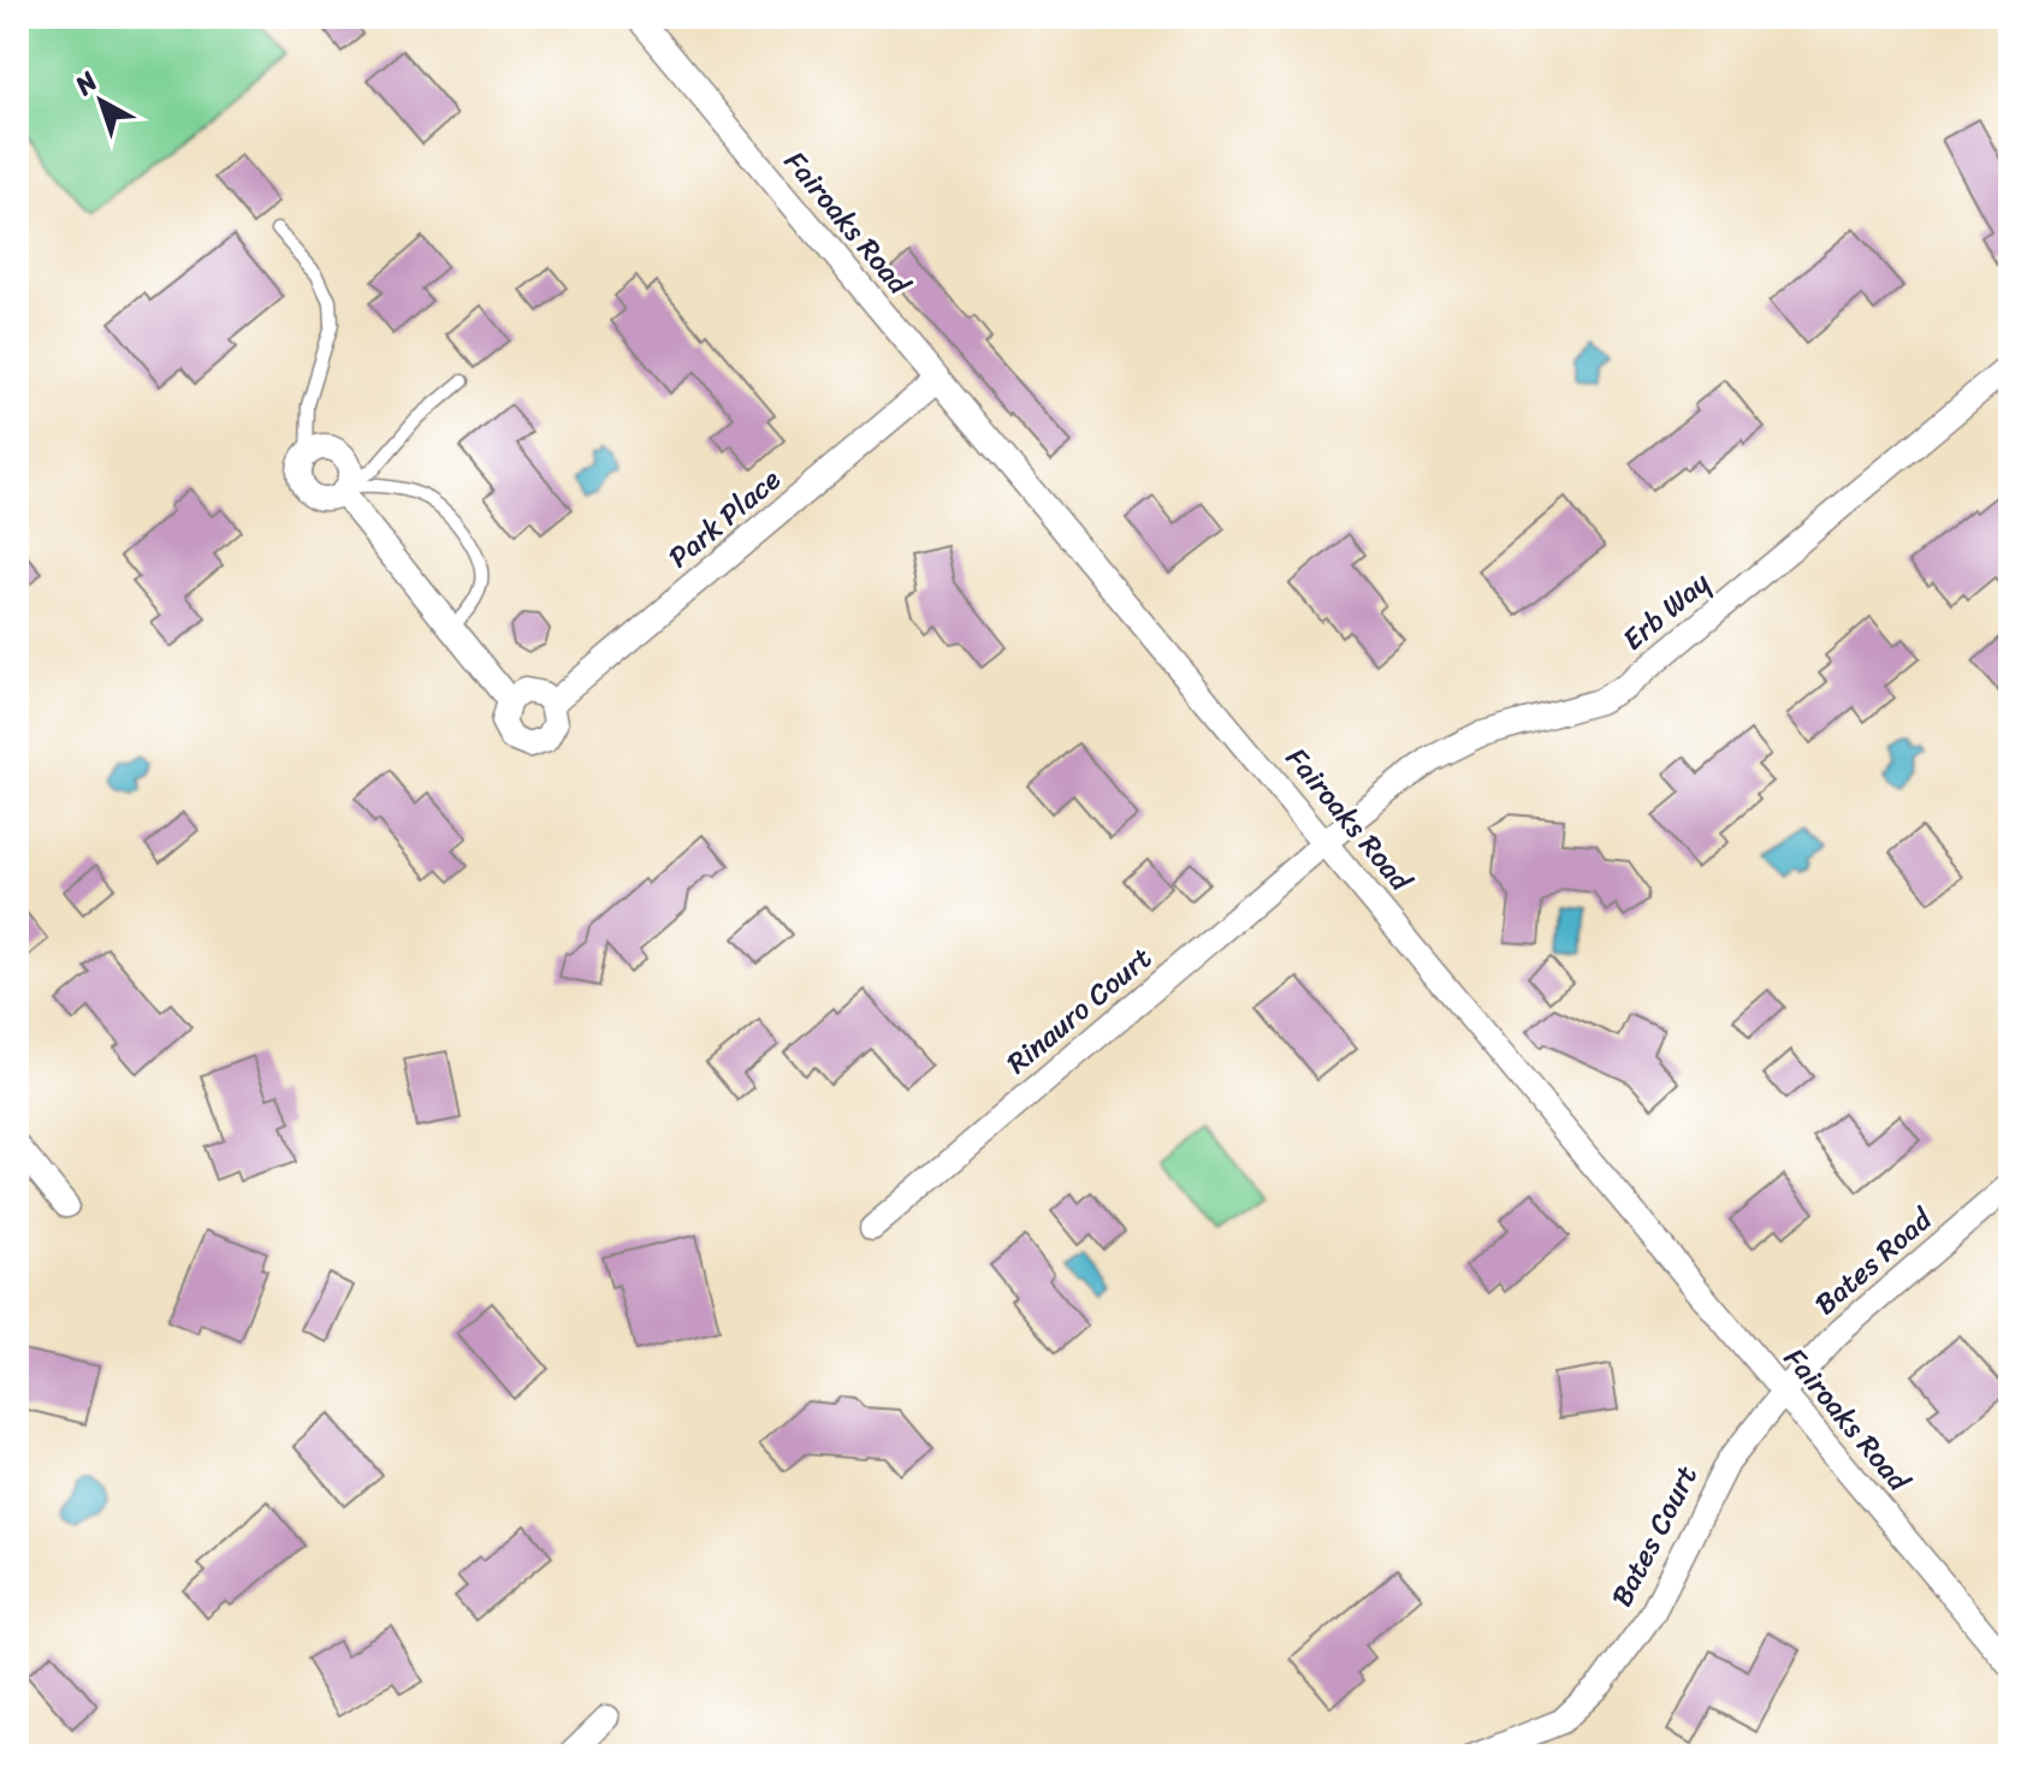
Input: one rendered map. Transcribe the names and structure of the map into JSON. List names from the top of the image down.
{
  "streets": {
    "street": [
      "Fairoaks Road",
      "Park Place",
      "Erb Way",
      "Rinauro Court",
      "Bates Road",
      "Bates Court"
    ]
  },
  "crossings": [
    ["Fairoaks Road", "Park Place"],
    ["Fairoaks Road", "Erb Way"],
    ["Fairoaks Road", "Rinauro Court"],
    ["Fairoaks Road", "Bates Road"],
    ["Fairoaks Road", "Bates Court"],
    ["Erb Way", "Rinauro Court"],
    ["Bates Road", "Bates Court"]
  ],
  "north": "top left"
}
